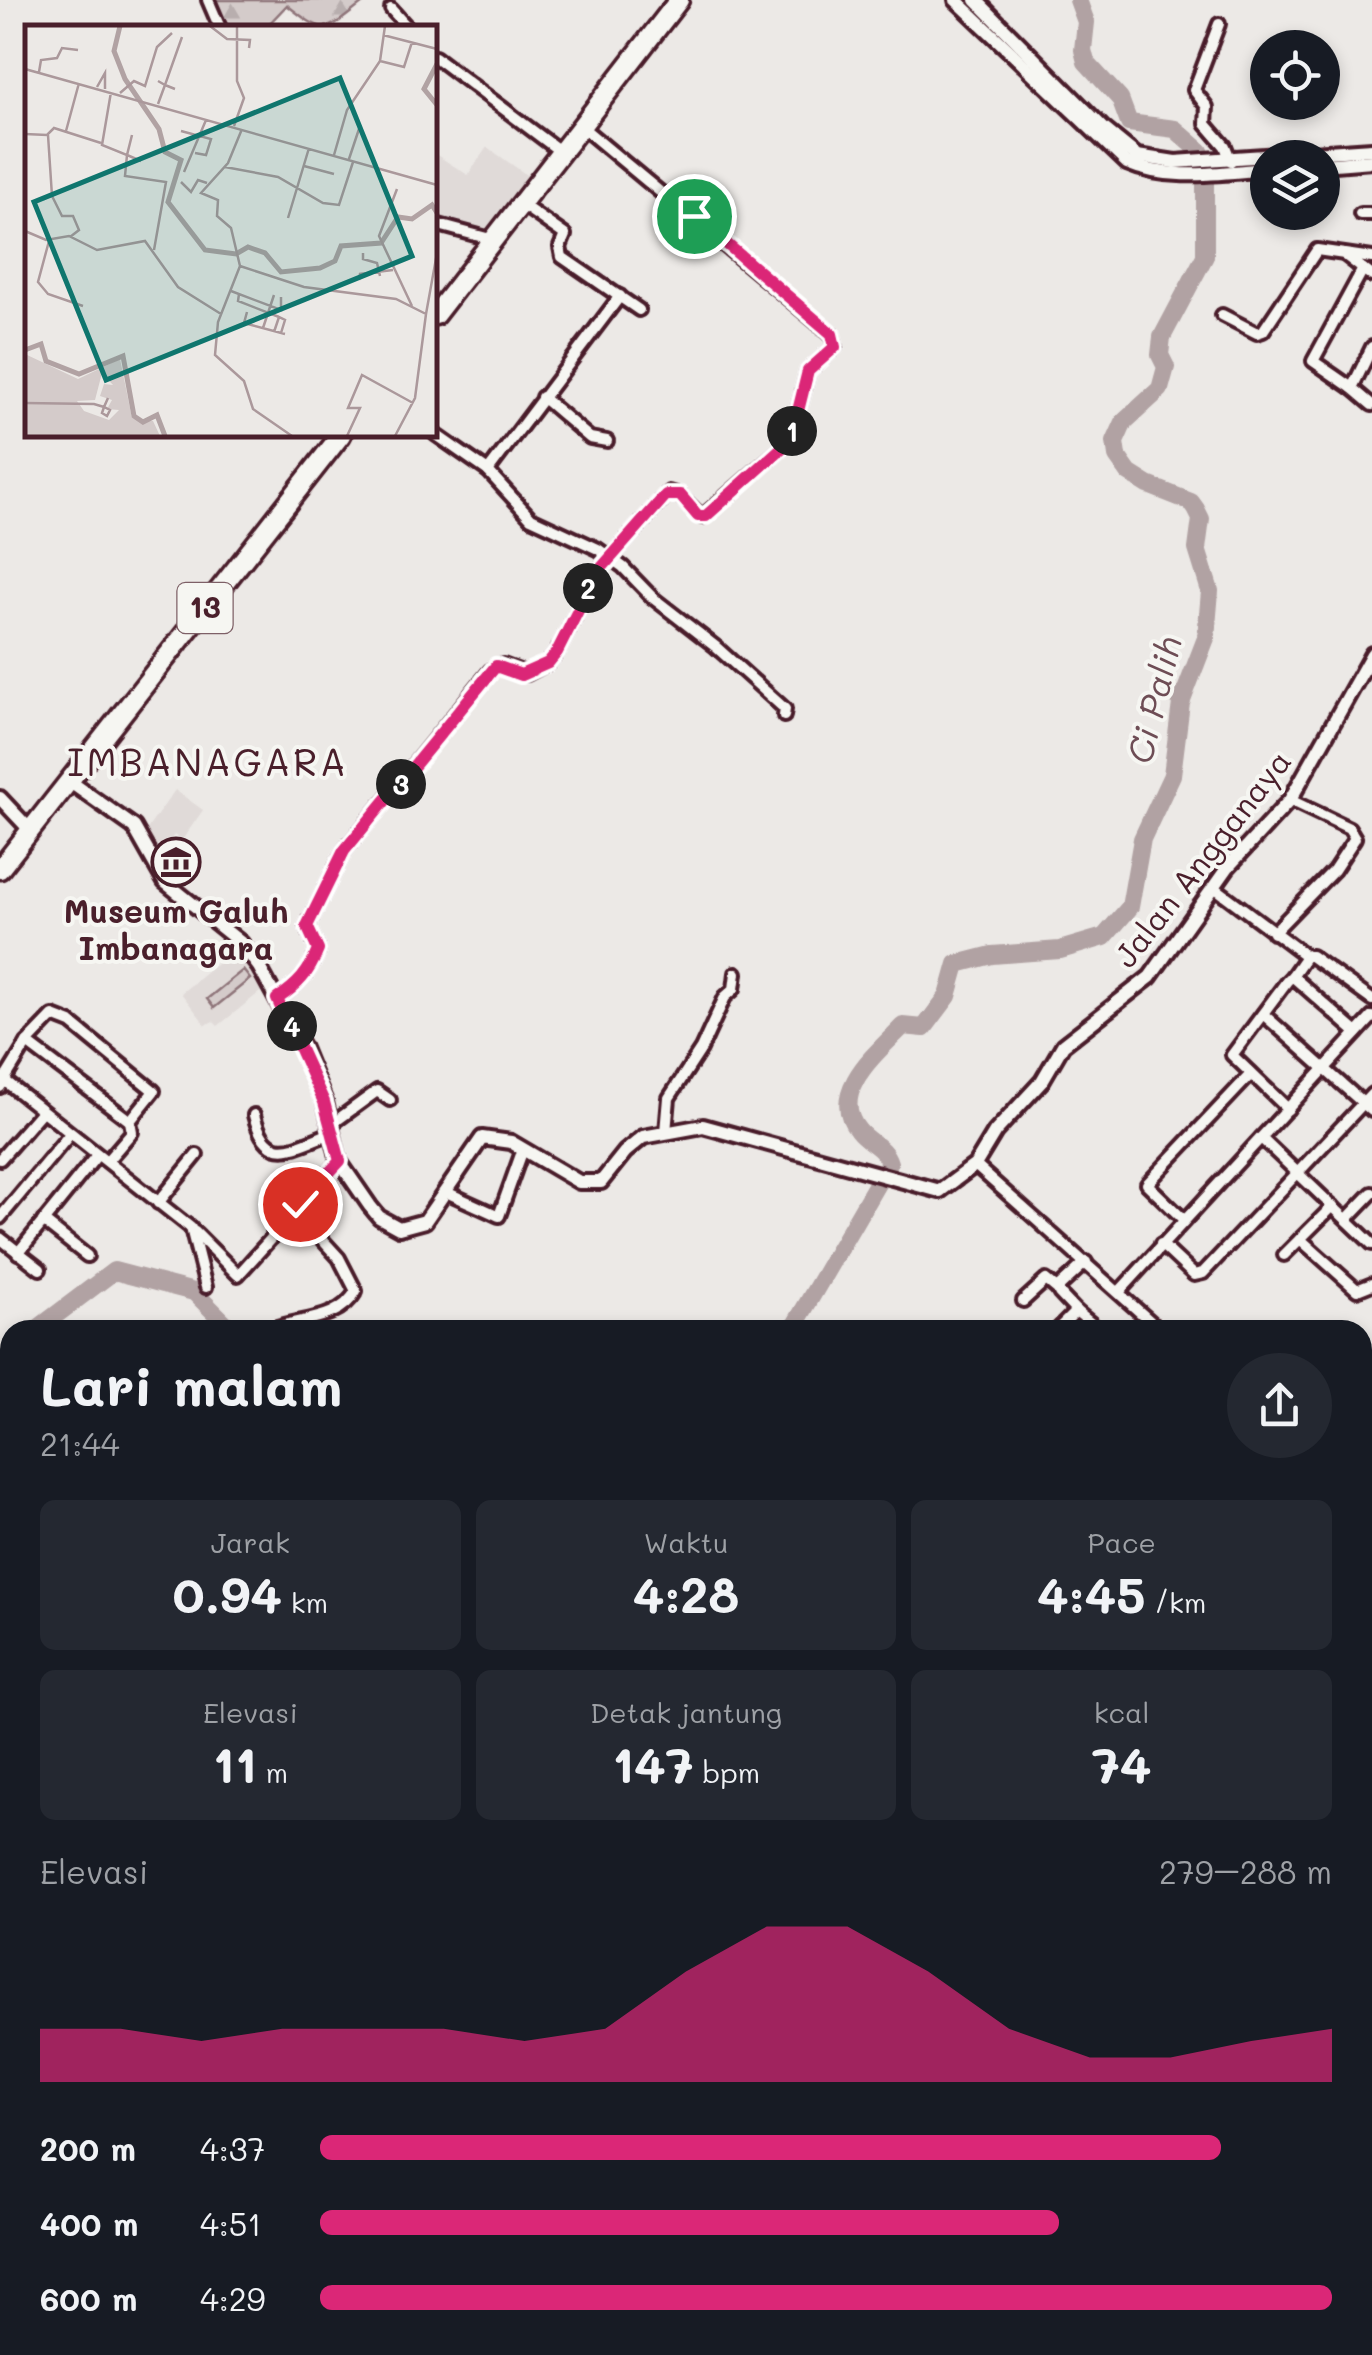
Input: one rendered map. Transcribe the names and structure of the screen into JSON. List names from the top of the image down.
{
  "streets": {
    "highway": ["13"],
    "street": ["Jalan Angganaya"]
  },
  "districts": ["IMBANAGARA"],
  "water": ["Ci Palih"],
  "places": {
    "museum": ["Museum Galuh Imbanagara"]
  },
  "page": {
    "pins": [
      "1",
      "2",
      "3",
      "4"
    ],
    "heading": ["Lari malam", "21:44"],
    "stats": [
      ["Jarak", "0.94 km"],
      ["Waktu", "4:28"],
      ["Pace", "4:45 /km"],
      ["Elevasi", "11 m"],
      ["Detak jantung", "147 bpm"],
      ["kcal", "74"]
    ],
    "chart": ["Elevasi", "279–288 m"],
    "list": [
      {
        "name": "200 m",
        "note": "4:37"
      },
      {
        "name": "400 m",
        "note": "4:51"
      },
      {
        "name": "600 m",
        "note": "4:29"
      }
    ]
  }
}
